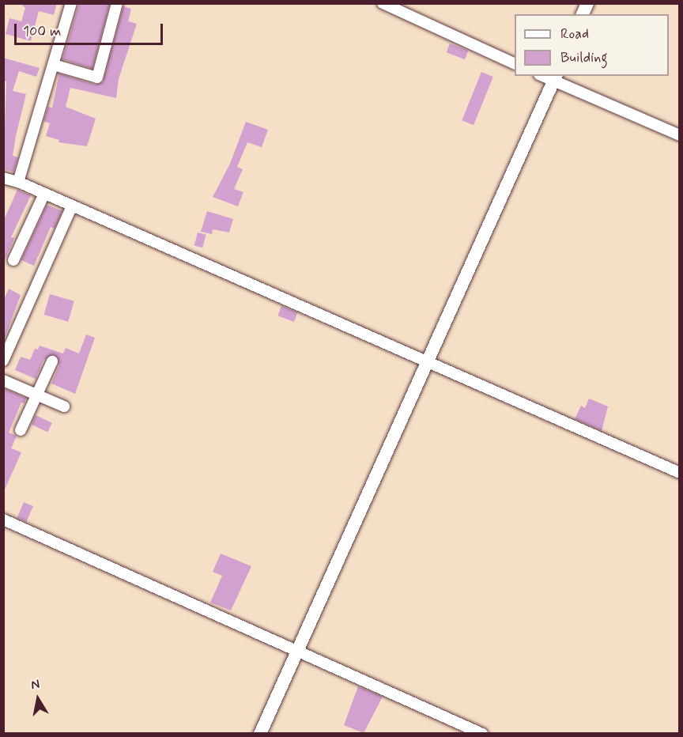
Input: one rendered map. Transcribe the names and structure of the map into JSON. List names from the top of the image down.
{
  "legend": ["Road", "Building"],
  "scale_bar": "100 m",
  "north": "top"
}
